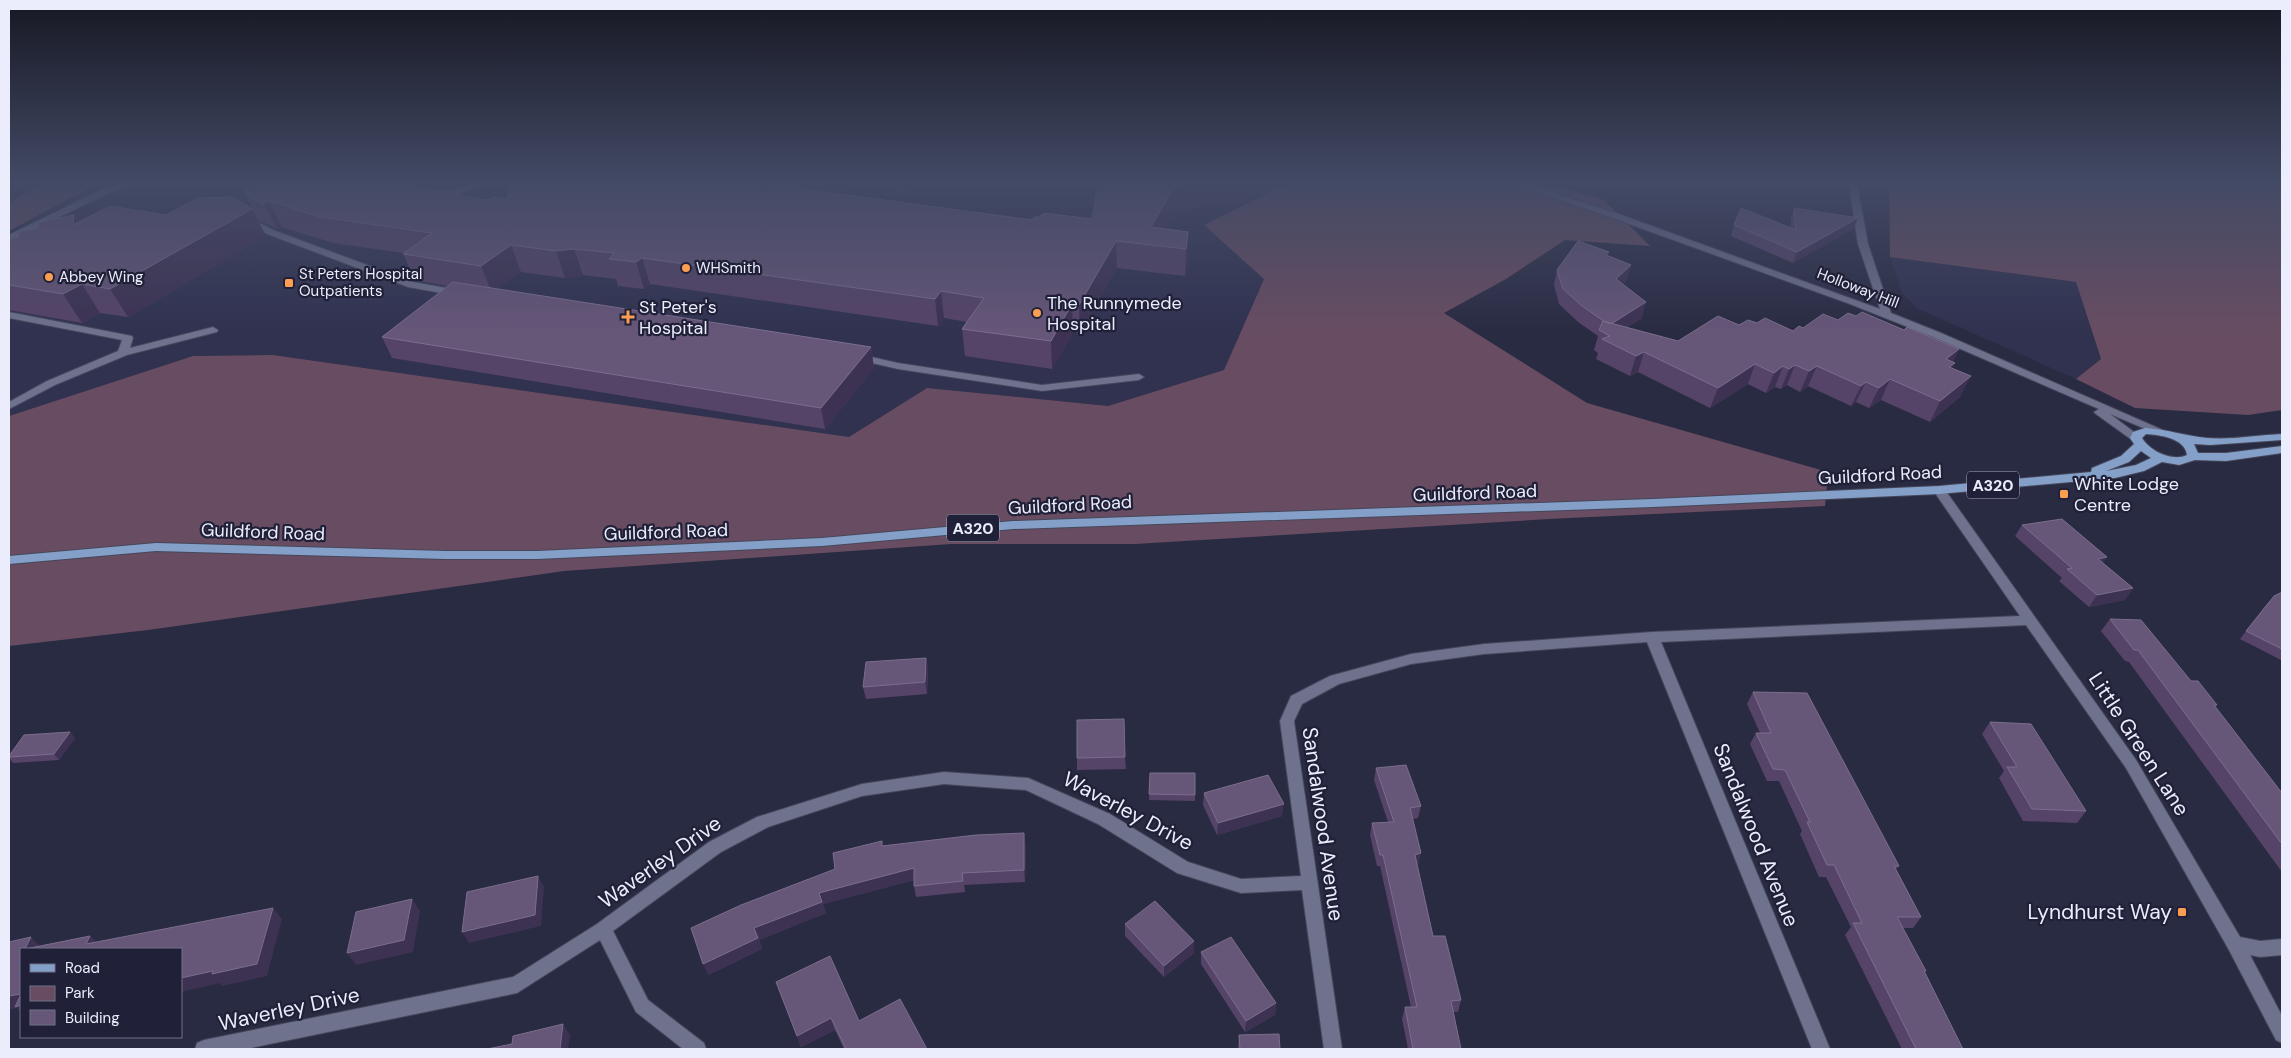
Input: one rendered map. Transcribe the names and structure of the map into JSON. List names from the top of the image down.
{
  "streets": {
    "main road": ["Guildford Road", "A320"],
    "street": [
      "Holloway Hill",
      "Little Green Lane",
      "Waverley Drive",
      "Sandalwood Avenue"
    ]
  },
  "crossings": [
    ["Holloway Hill", "A320"],
    ["Guildford Road", "A320"],
    ["Guildford Road", "Little Green Lane"],
    ["Little Green Lane", "Sandalwood Avenue"],
    ["Waverley Drive", "Sandalwood Avenue"]
  ],
  "places": {
    "other": ["WHSmith", "Abbey Wing", "The Runnymede Hospital"],
    "transit": ["St Peters Hospital Outpatients", "White Lodge Centre", "Lyndhurst Way"],
    "health": ["St Peter's Hospital"]
  },
  "legend": ["Road", "Park", "Building"]
}
